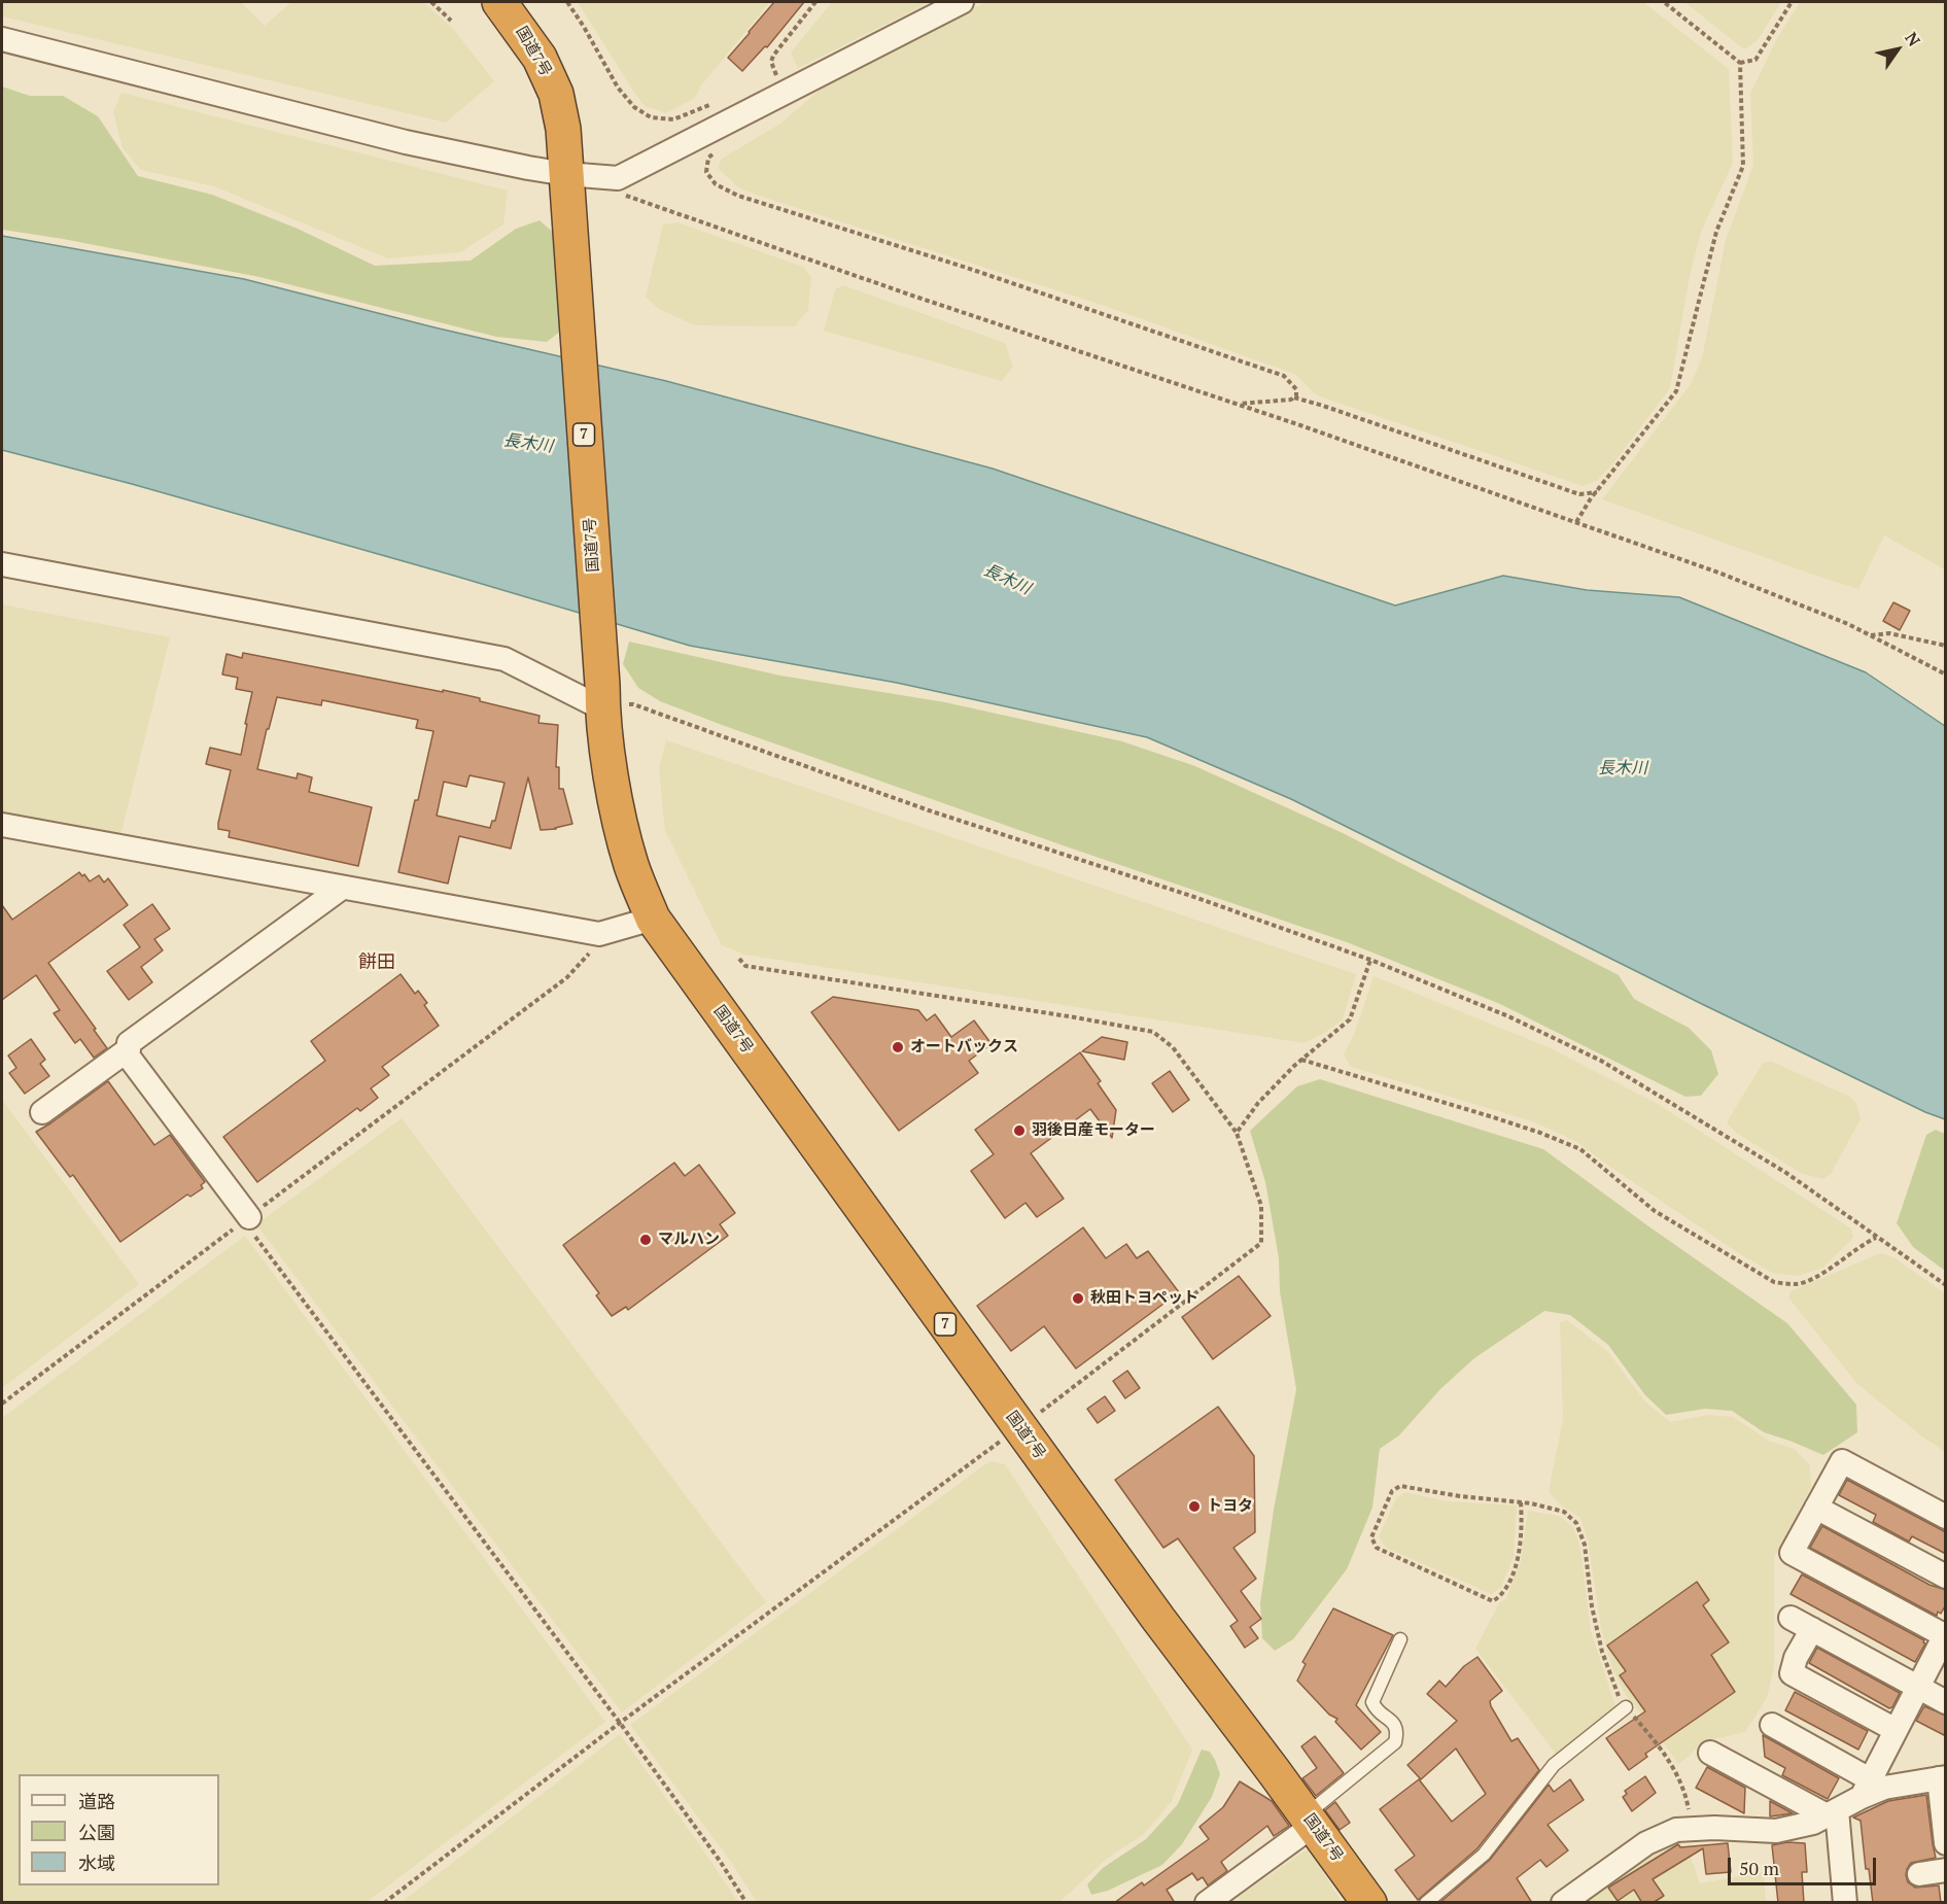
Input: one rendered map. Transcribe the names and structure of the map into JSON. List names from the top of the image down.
{
  "streets": {
    "highway": ["国道7号", "7"]
  },
  "districts": ["餅田"],
  "water": ["長木川"],
  "places": [
    "オートバックス",
    "羽後日産モーター",
    "マルハン",
    "秋田トヨペット",
    "トヨタ"
  ],
  "legend": ["道路", "公園", "水域"],
  "scale_bar": "50 m",
  "north": "top right"
}
